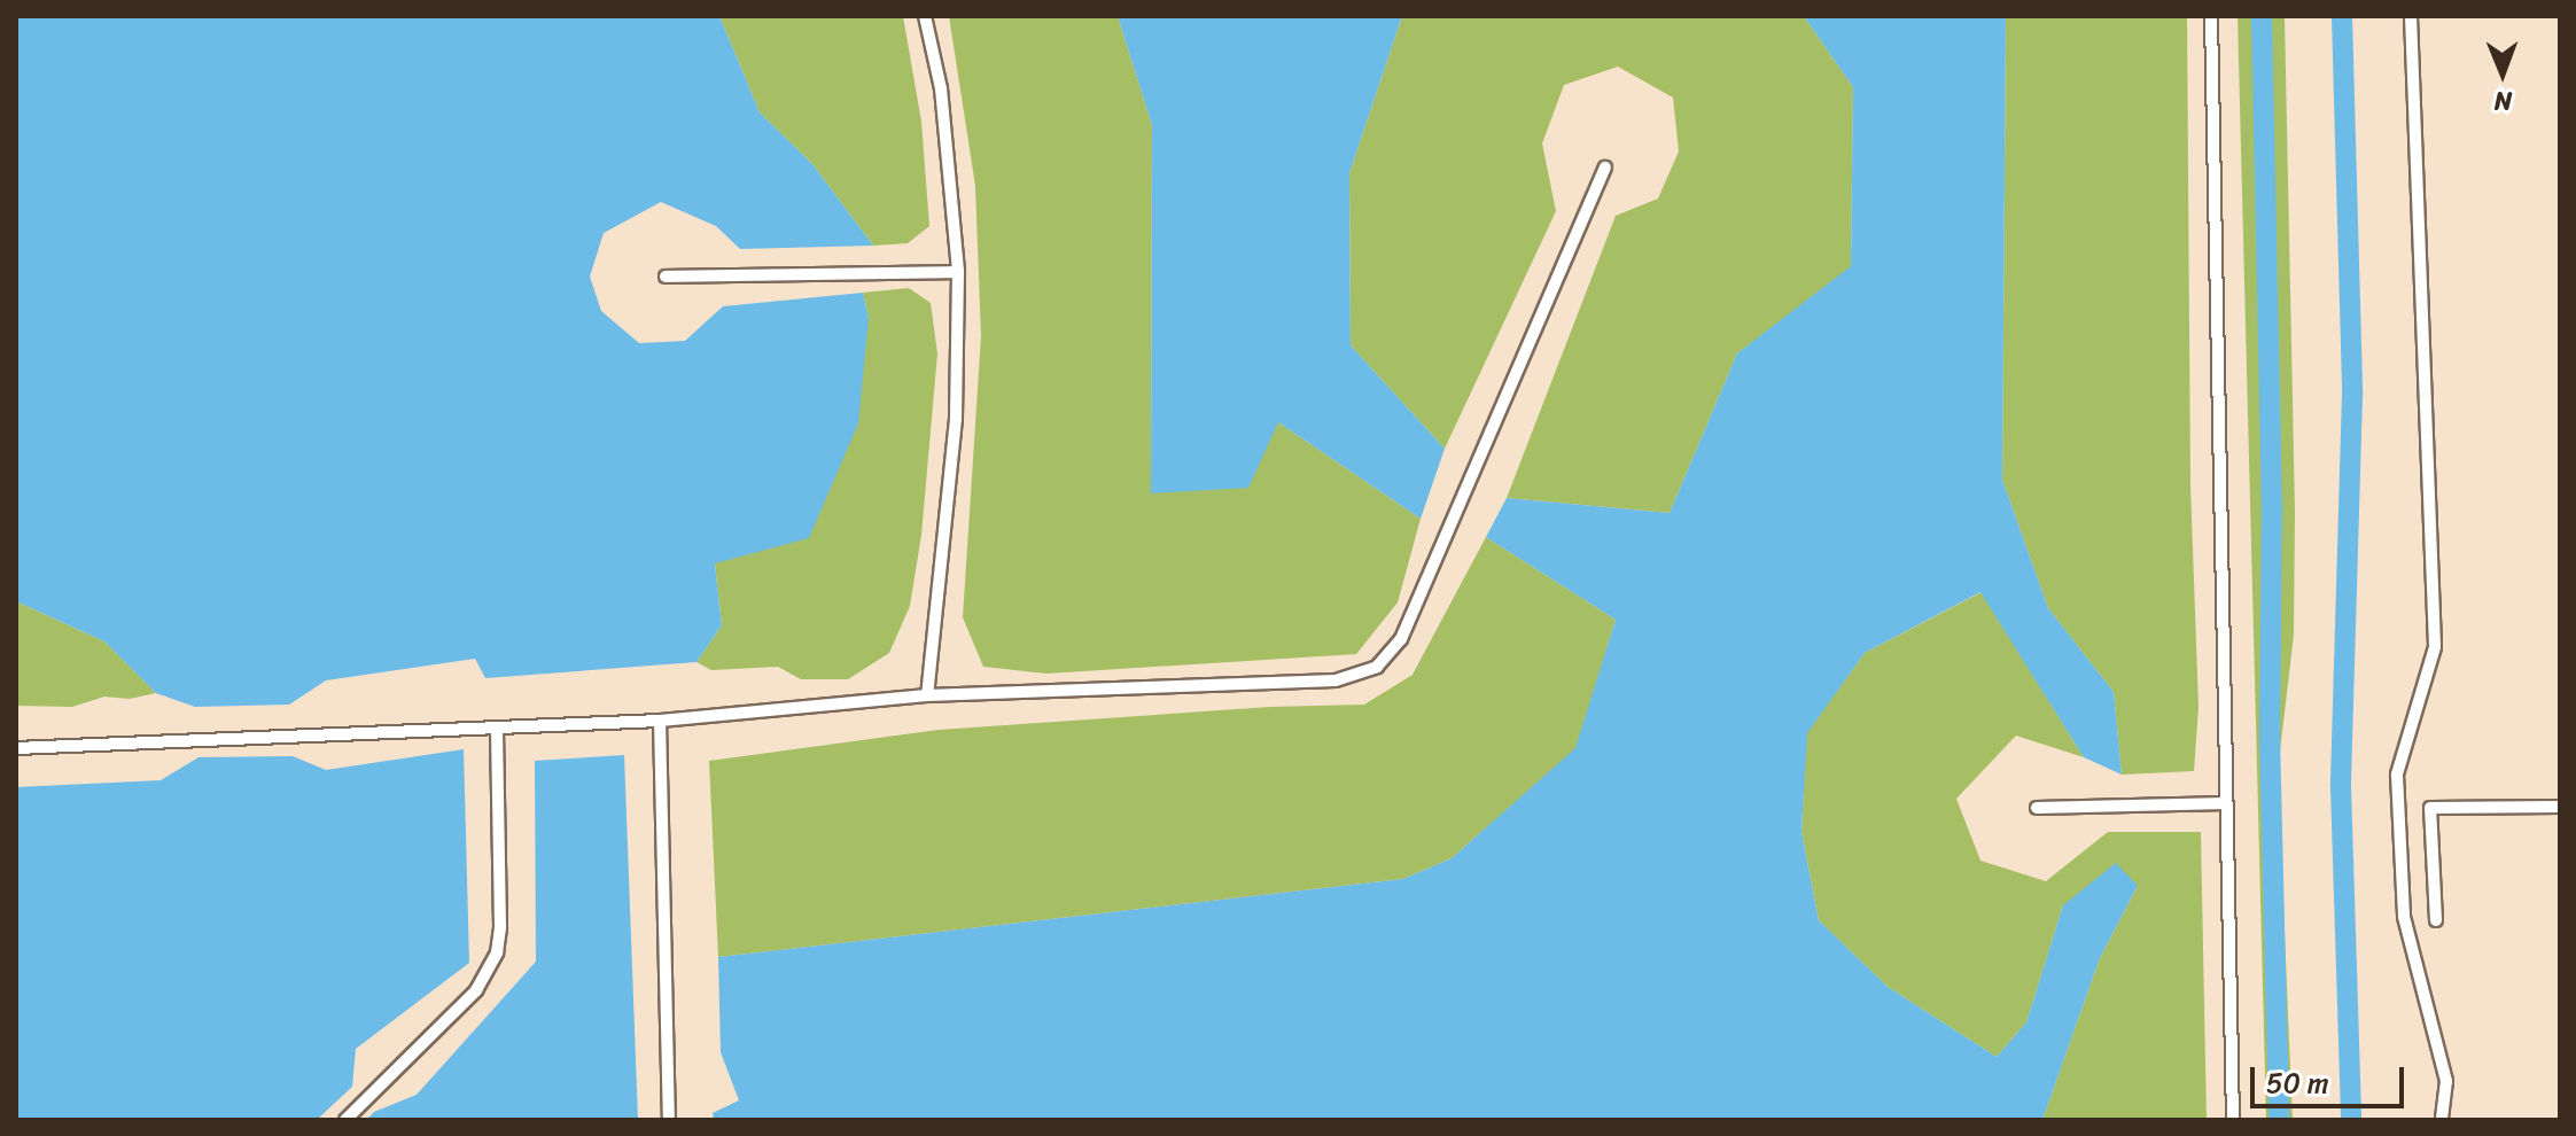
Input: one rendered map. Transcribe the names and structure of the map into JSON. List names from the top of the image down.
{
  "scale_bar": "50 m",
  "north": "bottom"
}
